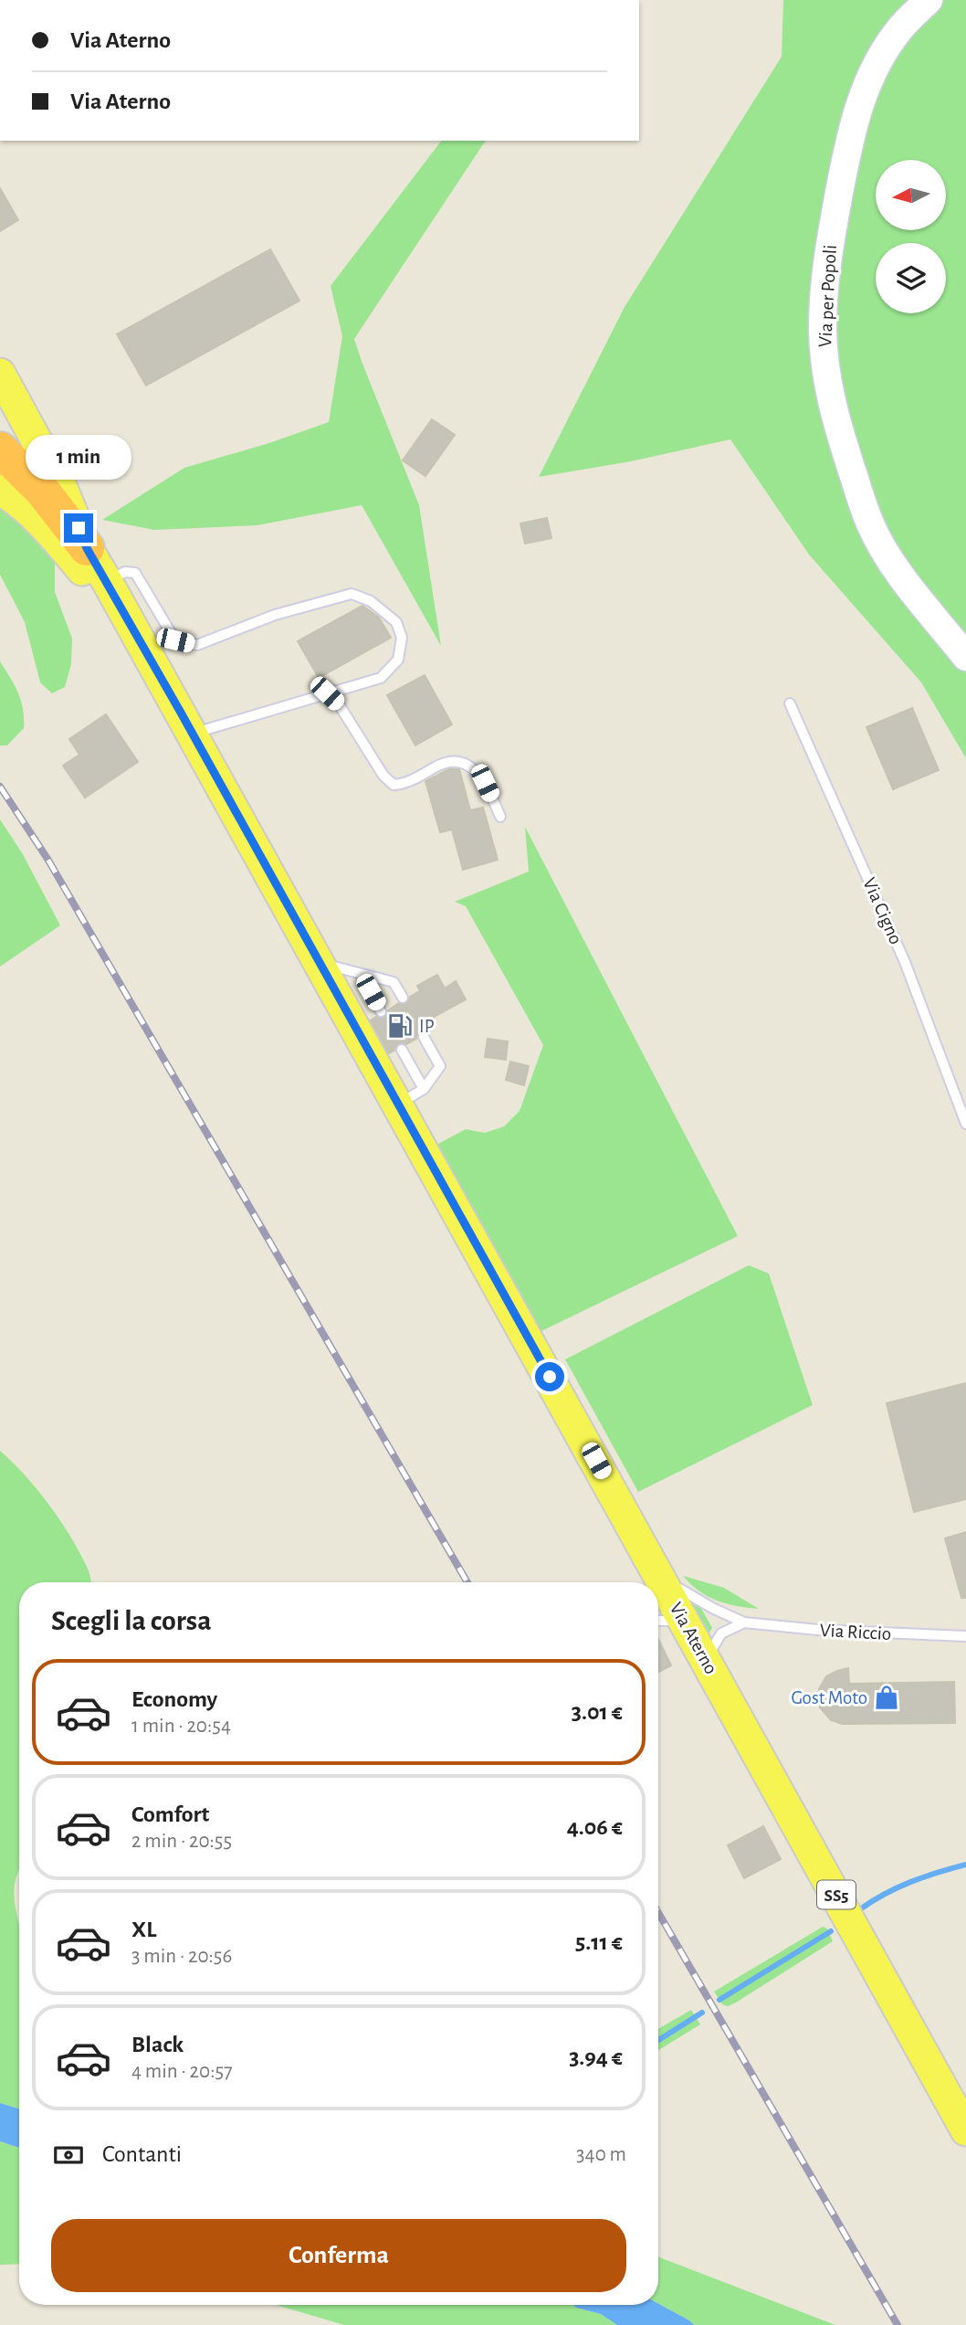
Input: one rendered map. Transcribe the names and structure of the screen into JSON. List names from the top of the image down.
{
  "streets": {
    "main road": ["Via per Popoli", "Via Aterno", "SS5"],
    "lane": ["Via Cigno", "Via Riccio"]
  },
  "crossings": [
    ["Via Riccio", "Via Aterno"]
  ],
  "places": {
    "fuel station": ["IP"],
    "shop": ["Gost Moto"]
  },
  "north": "left",
  "page": {
    "banner": ["Via Aterno", "Via Aterno"],
    "bubble": "1 min",
    "heading": "Scegli la corsa",
    "list": [
      {
        "name": "Economy",
        "note": "1 min · 20:54",
        "value": "3.01 €"
      },
      {
        "name": "Comfort",
        "note": "2 min · 20:55",
        "value": "4.06 €"
      },
      {
        "name": "XL",
        "note": "3 min · 20:56",
        "value": "5.11 €"
      },
      {
        "name": "Black",
        "note": "4 min · 20:57",
        "value": "3.94 €"
      }
    ],
    "pay": ["Contanti", "340 m"],
    "buttons": "Conferma"
  }
}
